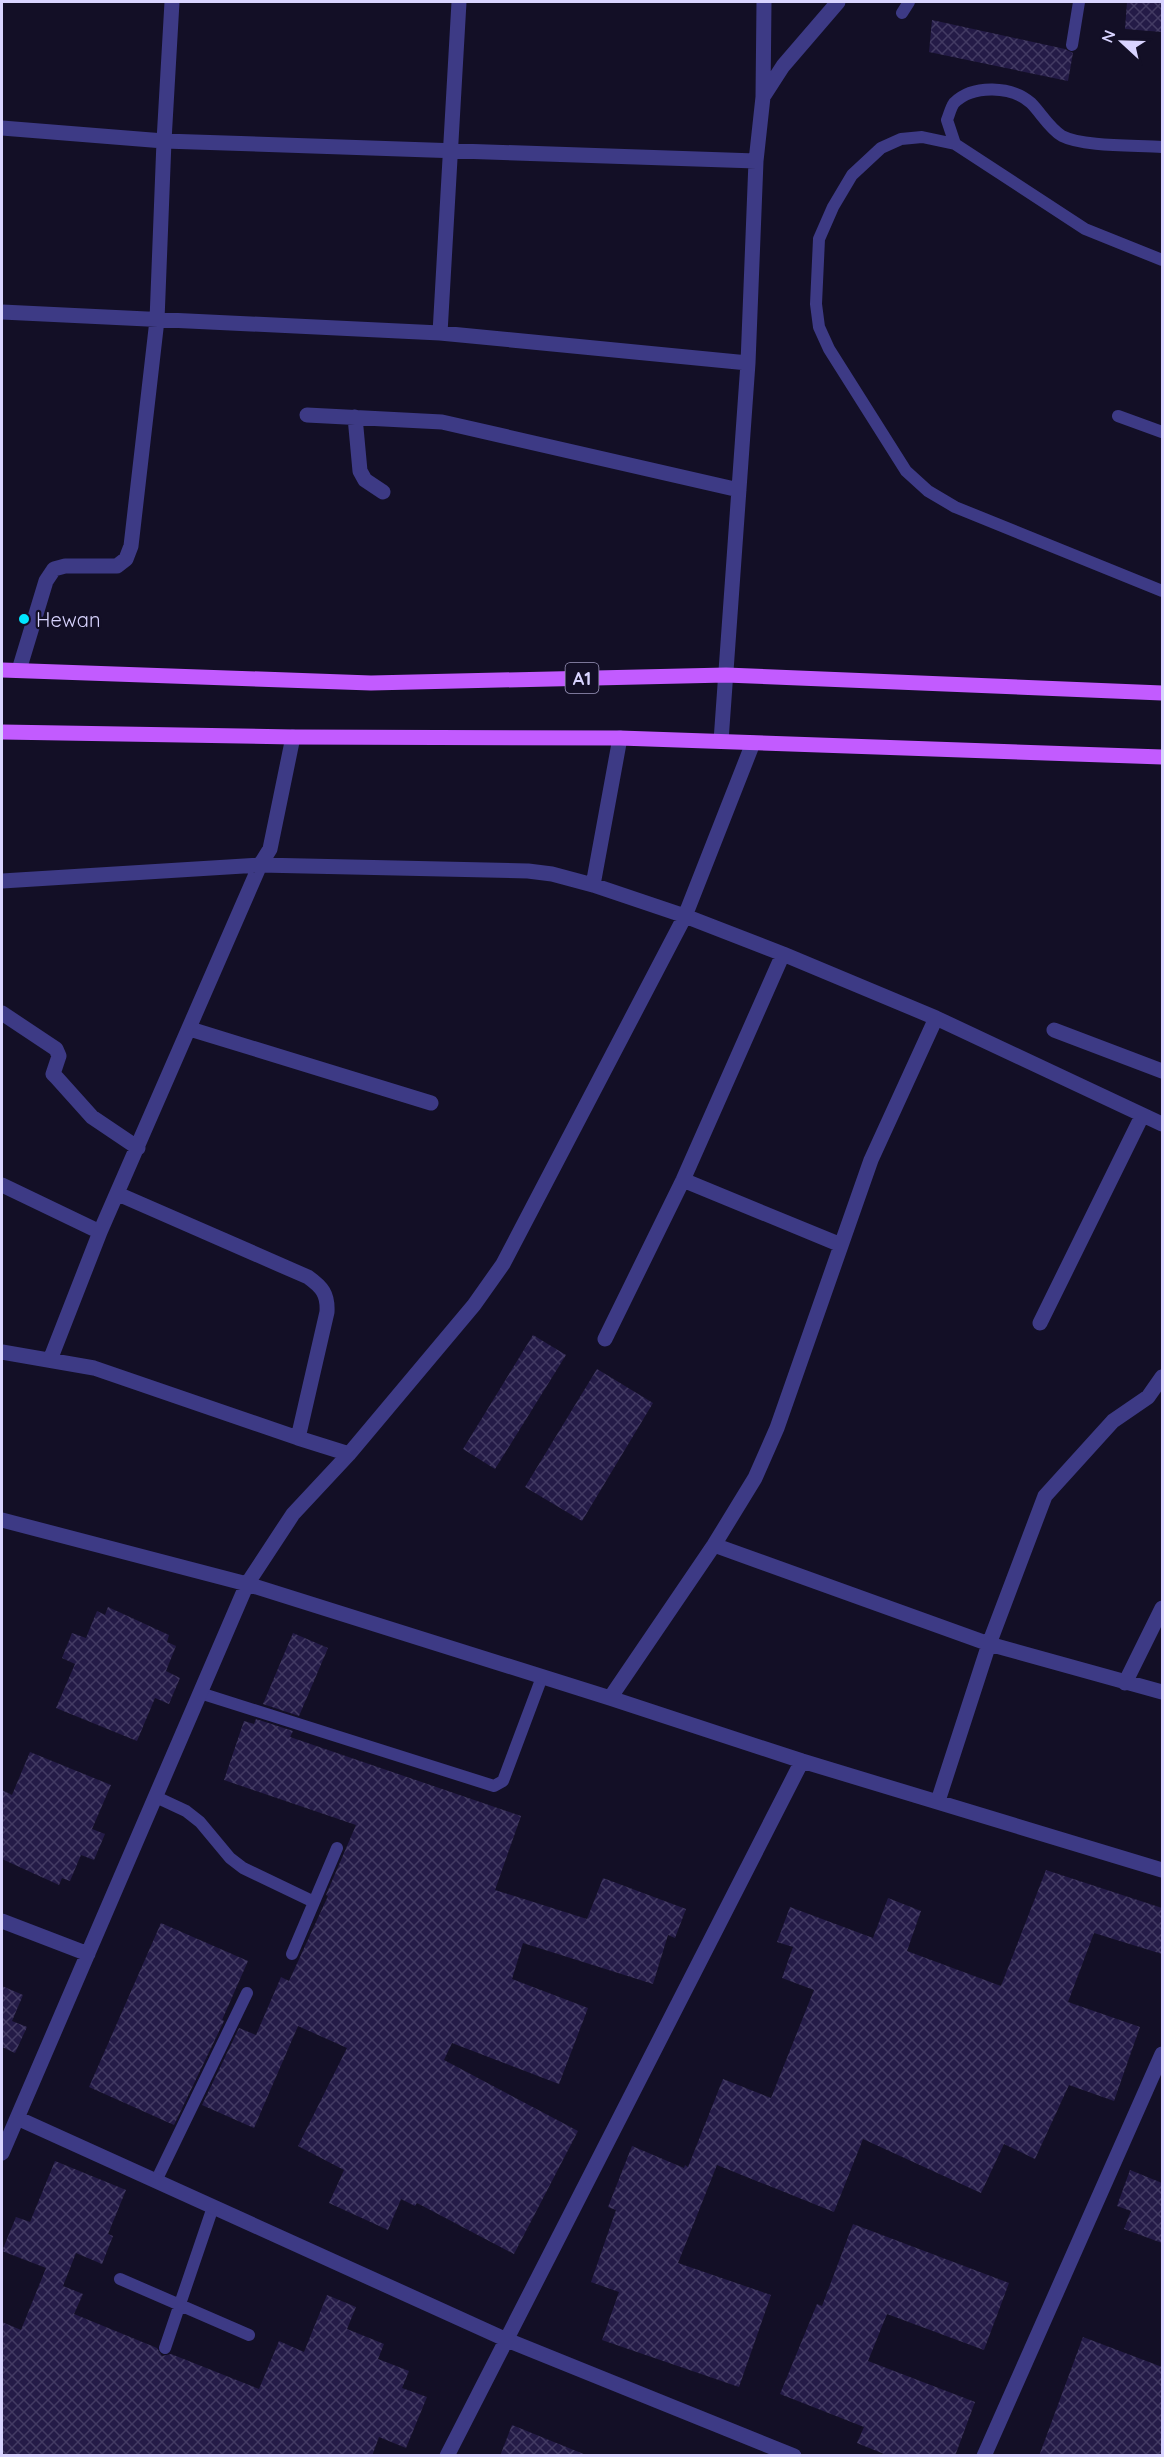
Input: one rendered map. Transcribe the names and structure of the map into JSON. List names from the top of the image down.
{
  "streets": {
    "main road": ["A1"]
  },
  "places": ["Hewan"],
  "north": "left"
}
